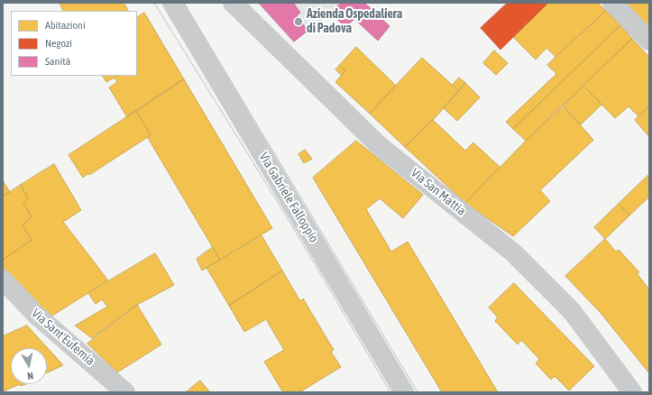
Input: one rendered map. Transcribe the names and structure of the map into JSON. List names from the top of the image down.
{
  "streets": {
    "street": ["Via San Mattia", "Via Gabriele Falloppio", "Via Sant'Eufemia"]
  },
  "places": ["Azienda Ospedaliera di Padova"],
  "legend": ["Abitazioni", "Negozi", "Sanità"],
  "north": "bottom"
}
